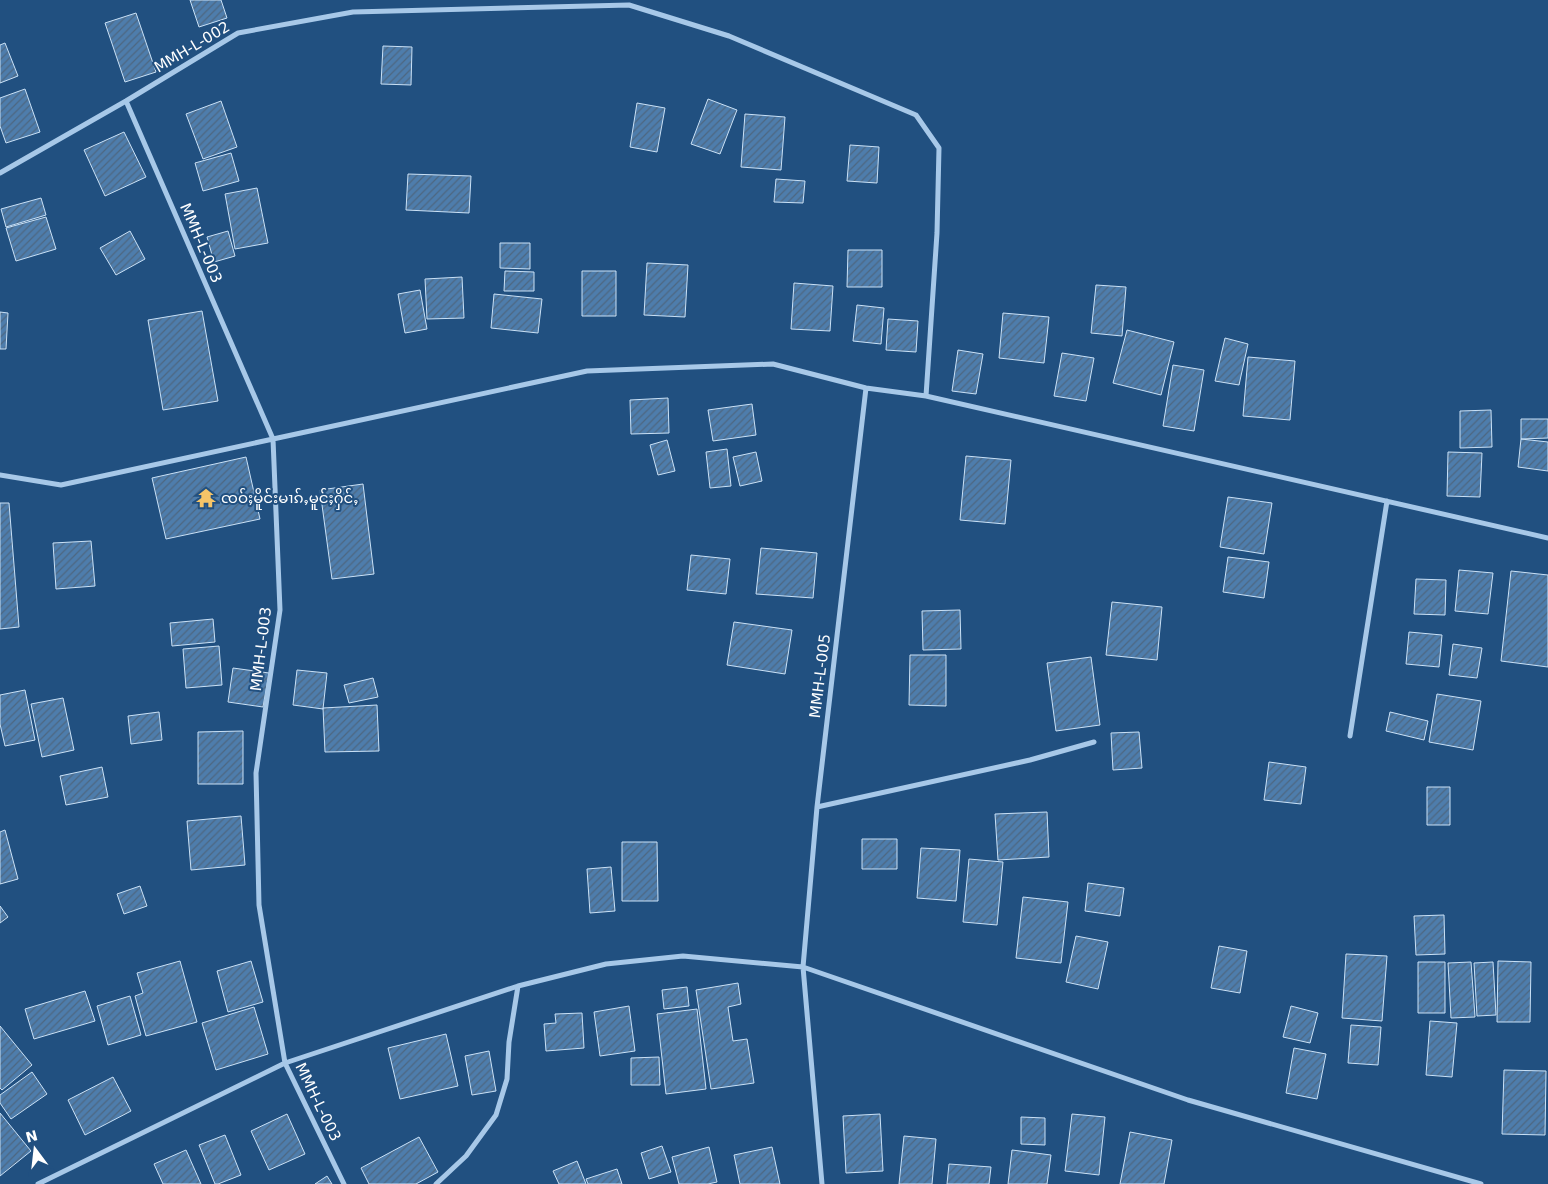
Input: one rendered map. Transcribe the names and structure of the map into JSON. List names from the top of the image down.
{
  "streets": {
    "street": ["MMH-L-002", "MMH-L-003", "MMH-L-005"]
  },
  "crossings": [
    ["MMH-L-002", "MMH-L-003"]
  ],
  "places": {
    "temple": ["ၸဝ်ႈမိူင်းမၢၵ်ႇမူင်ႈႁိင်ႇ"]
  },
  "north": "top"
}
